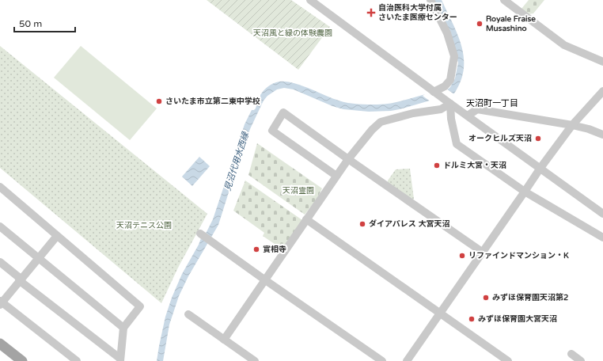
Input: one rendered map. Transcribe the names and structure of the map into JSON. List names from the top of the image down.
{
  "districts": ["天沼町一丁目"],
  "water": ["見沼代用水西縁"],
  "parks": ["天沼風と緑の体験農園", "天沼霊園", "天沼テニス公園"],
  "places": {
    "health": ["自治医科大学付属 さいたま医療センター"],
    "other": [
      "Royale Fraise Musashino",
      "さいたま市立第二東中学校",
      "オークヒルズ天沼",
      "ドルミ大宮・天沼",
      "ダイアパレス 大宮天沼",
      "實相寺",
      "リファインドマンション・K",
      "みずほ保育園天沼第2",
      "みずほ保育園大宮天沼"
    ]
  },
  "scale_bar": "50 m"
}
